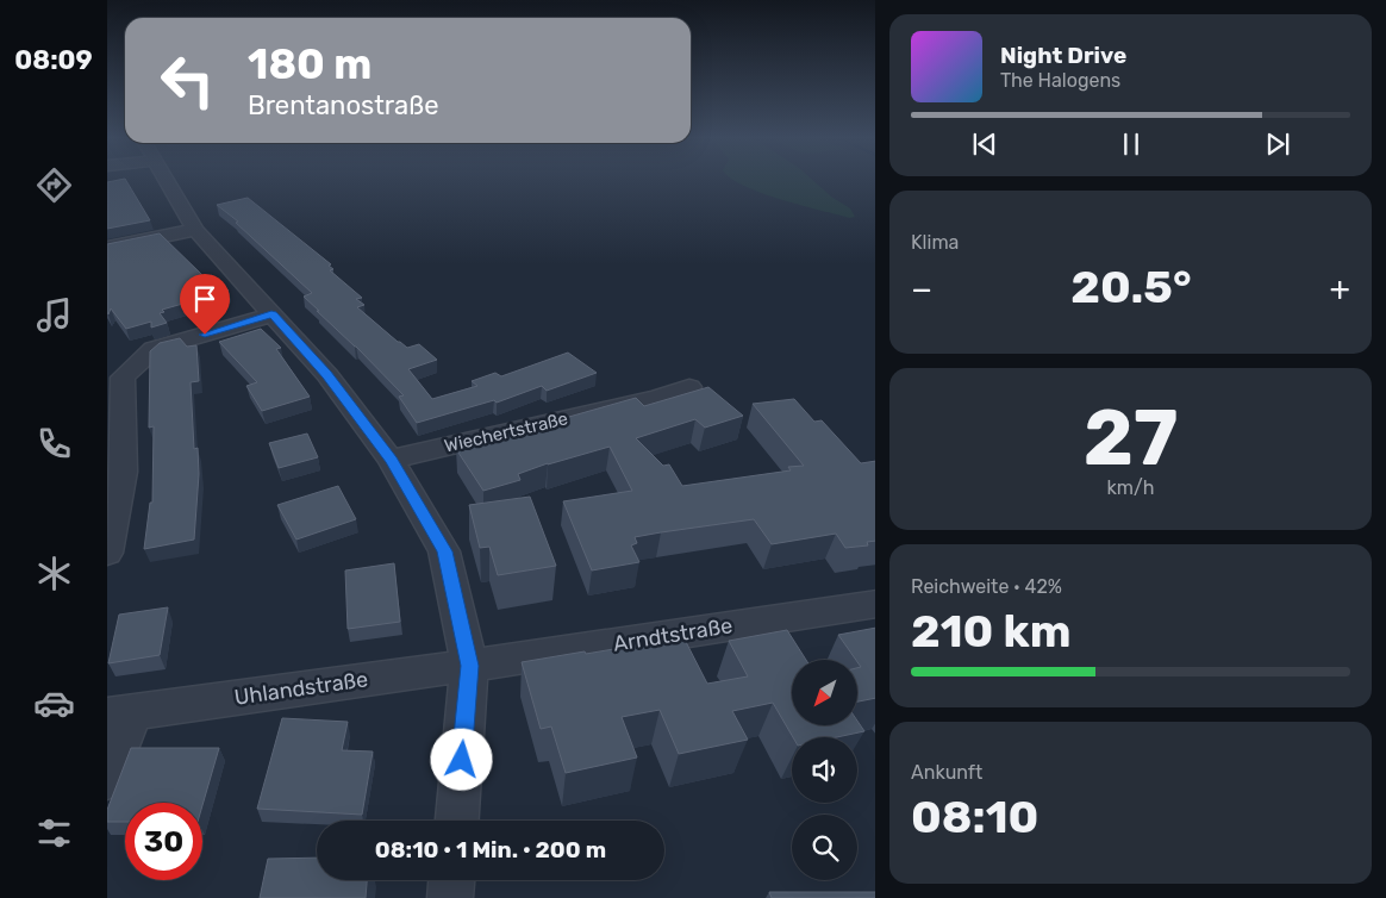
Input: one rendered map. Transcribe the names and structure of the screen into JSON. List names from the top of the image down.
{
  "streets": {
    "street": ["Wiechertstraße", "Arndtstraße", "Uhlandstraße"]
  },
  "crossings": [
    ["Arndtstraße", "Uhlandstraße"]
  ],
  "north": "bottom left",
  "page": {
    "tabs": "08:09",
    "turn": ["180 m", "Brentanostraße"],
    "song": ["Night Drive", "The Halogens"],
    "tile": [
      "Klima",
      ["27", "km/h"],
      ["Reichweite · 42%", "210 km"],
      ["Ankunft", "08:10"]
    ],
    "heat": ["−", "20.5°", "+"],
    "limit": "30",
    "trip": "08:10 · 1 Min. · 200 m"
  }
}
